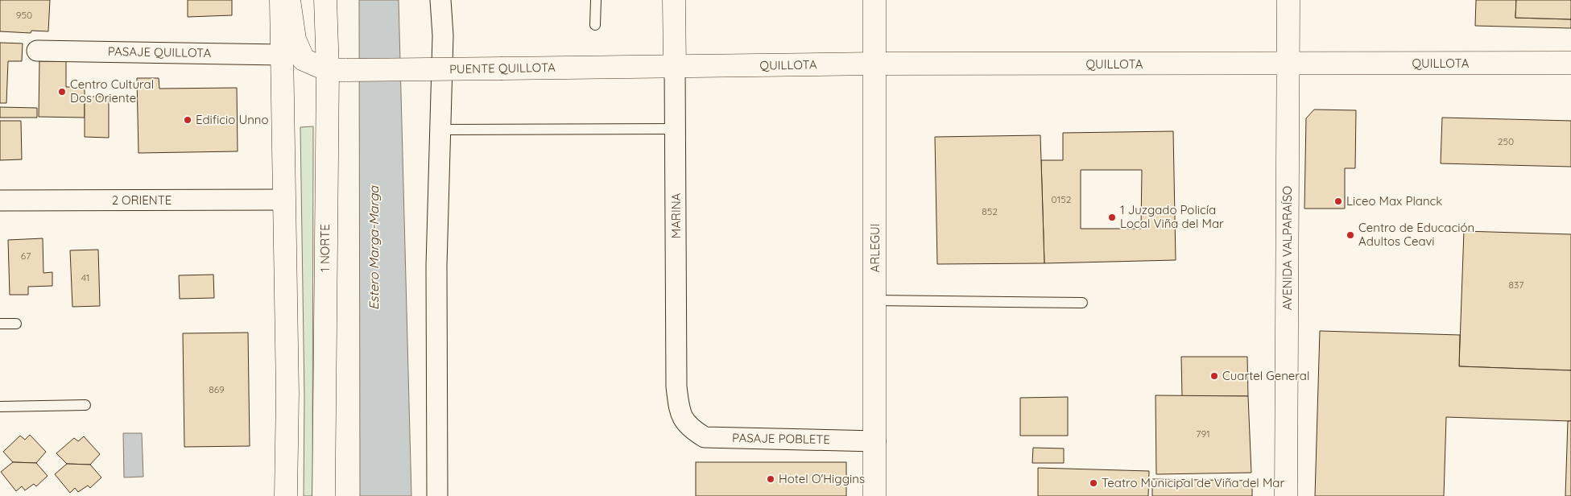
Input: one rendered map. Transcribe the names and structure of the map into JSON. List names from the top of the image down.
{
  "streets": {
    "main road": [
      "QUILLOTA",
      "PUENTE QUILLOTA",
      "MARINA",
      "1 NORTE",
      "ARLEGUI",
      "AVENIDA VALPARAÍSO"
    ],
    "street": ["PASAJE QUILLOTA", "2 ORIENTE", "PASAJE POBLETE"]
  },
  "crossings": [
    ["QUILLOTA", "PUENTE QUILLOTA"],
    ["QUILLOTA", "MARINA"],
    ["QUILLOTA", "ARLEGUI"],
    ["QUILLOTA", "AVENIDA VALPARAÍSO"],
    ["PUENTE QUILLOTA", "MARINA"],
    ["PUENTE QUILLOTA", "1 NORTE"],
    ["MARINA", "PASAJE POBLETE"],
    ["ARLEGUI", "PASAJE POBLETE"]
  ],
  "water": ["Estero Marga-Marga"],
  "places": [
    "Centro Cultural Dos Oriente",
    "Edificio Unno",
    "Liceo Max Planck",
    "1 Juzgado Policía Local Viña del Mar",
    "Centro de Educación Adultos Ceavi",
    "Cuartel General",
    "Hotel O'Higgins",
    "Teatro Municipal de Viña del Mar"
  ],
  "house_numbers": [
    "950",
    "250",
    "0152",
    "852",
    "67",
    "41",
    "837",
    "869",
    "791"
  ]
}
